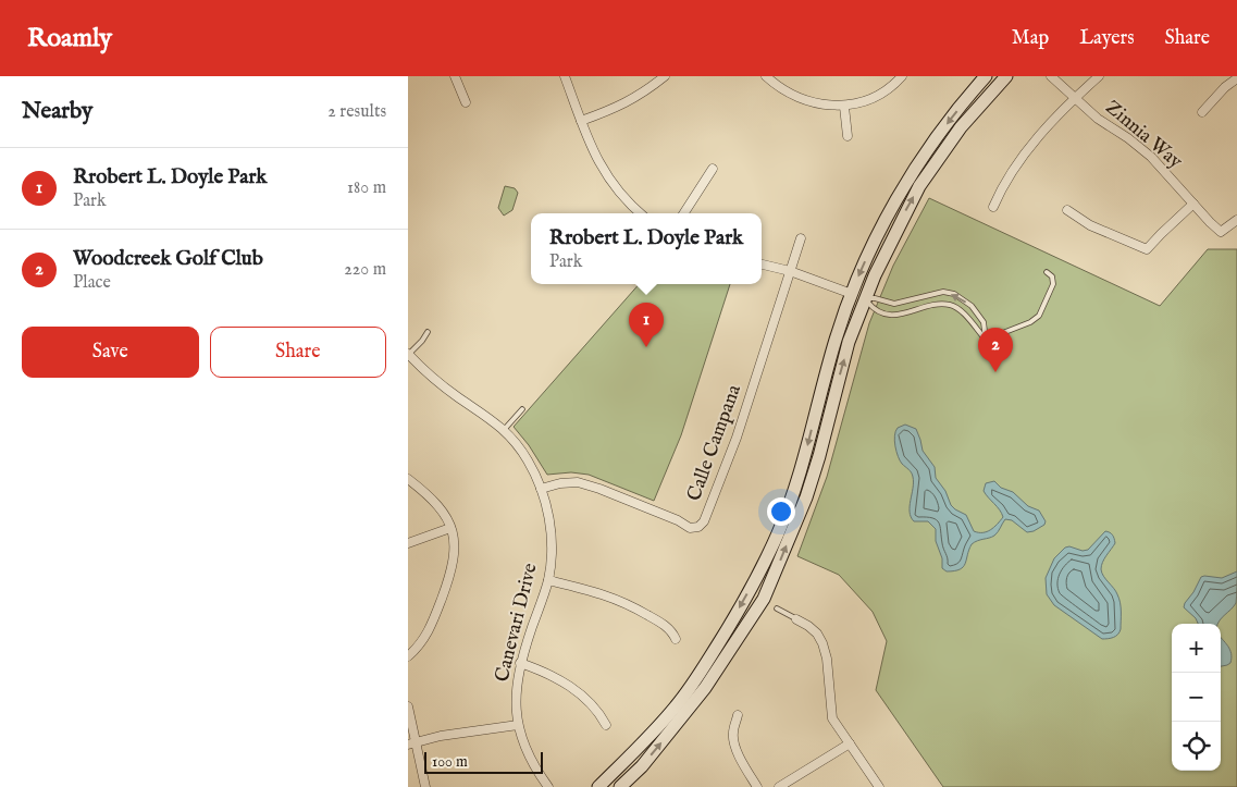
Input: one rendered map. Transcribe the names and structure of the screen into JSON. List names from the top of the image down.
{
  "streets": {
    "street": ["Zinnia Way", "Calle Campana", "Canevari Drive"]
  },
  "crossings": [
    ["Calle Campana", "Canevari Drive"]
  ],
  "scale_bar": "100 m",
  "page": {
    "header": "Roamly",
    "nav": ["Map", "Layers", "Share"],
    "heading": ["Nearby", "2 results"],
    "list": [
      {
        "mark": "1",
        "name": "Rrobert L. Doyle Park",
        "note": "Park",
        "value": "180 m"
      },
      {
        "mark": "2",
        "name": "Woodcreek Golf Club",
        "note": "Place",
        "value": "220 m"
      }
    ],
    "popup": ["Rrobert L. Doyle Park", "Park"],
    "pins": ["1", "2"],
    "buttons": ["Save", "Share"],
    "map_buttons": ["+", "−"],
    "scale": "100 m"
  }
}
